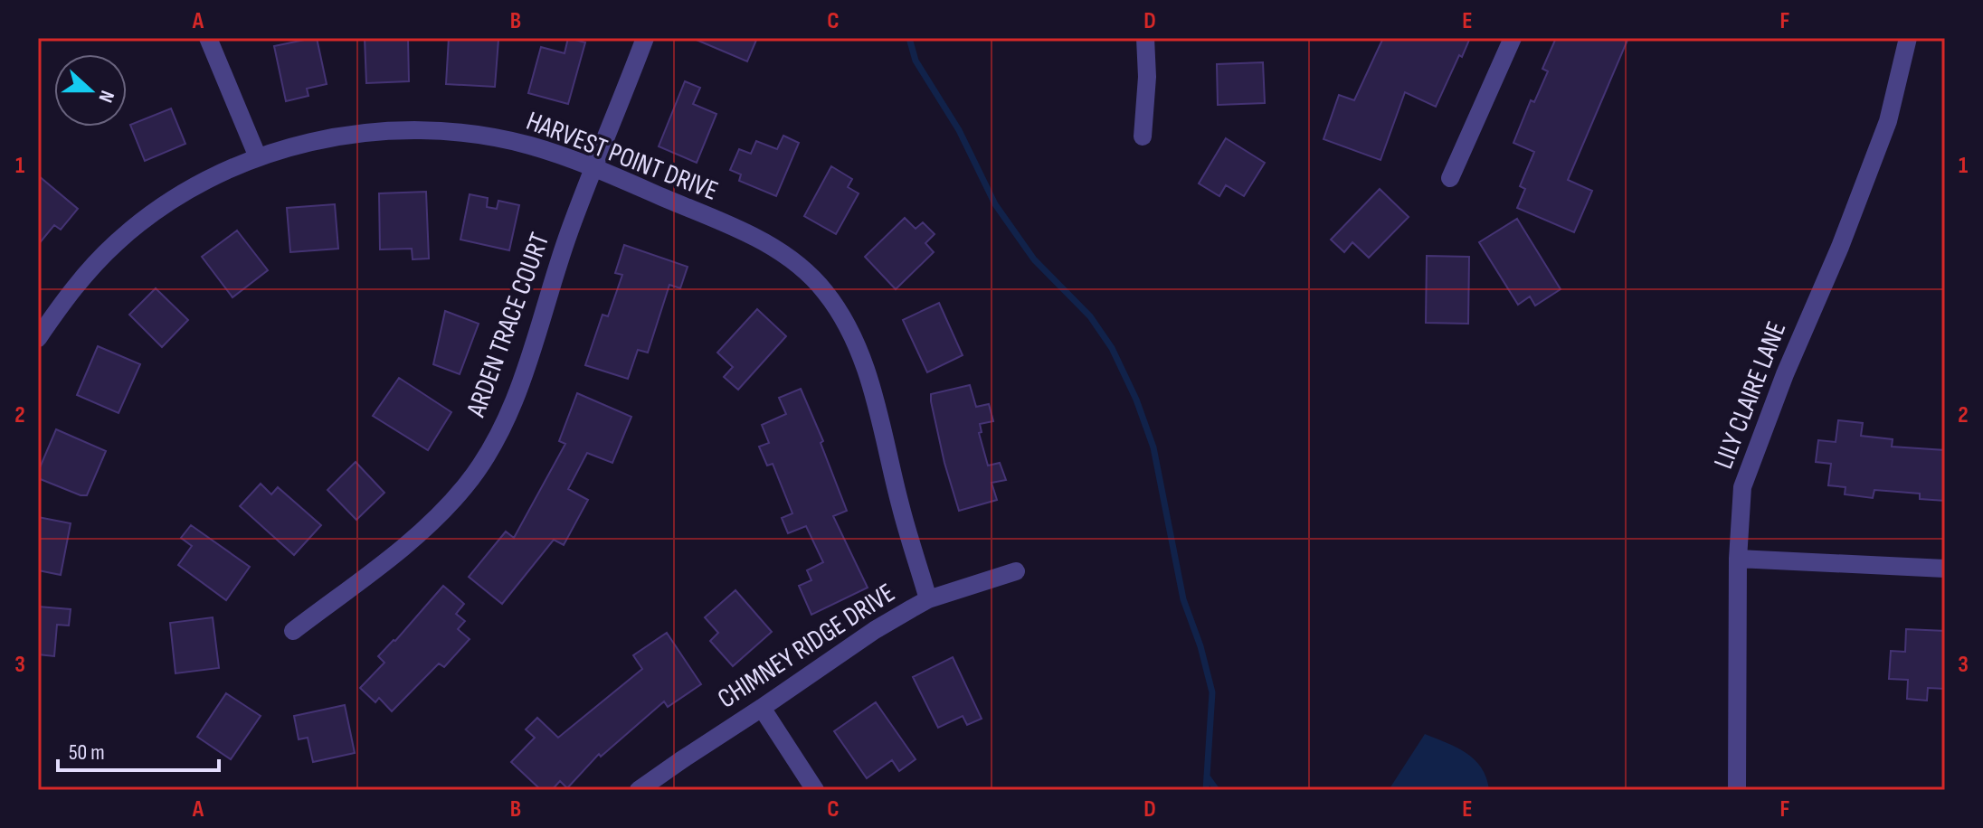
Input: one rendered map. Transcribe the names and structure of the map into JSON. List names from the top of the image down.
{
  "streets": {
    "street": [
      "HARVEST POINT DRIVE",
      "ARDEN TRACE COURT",
      "LILY CLAIRE LANE",
      "CHIMNEY RIDGE DRIVE"
    ]
  },
  "crossings": [
    ["HARVEST POINT DRIVE", "ARDEN TRACE COURT"],
    ["HARVEST POINT DRIVE", "CHIMNEY RIDGE DRIVE"]
  ],
  "scale_bar": "50 m",
  "north": "right",
  "grid": {
    "columns": [
      "A",
      "B",
      "C",
      "D",
      "E",
      "F"
    ],
    "rows": ["1", "2", "3"]
  }
}
